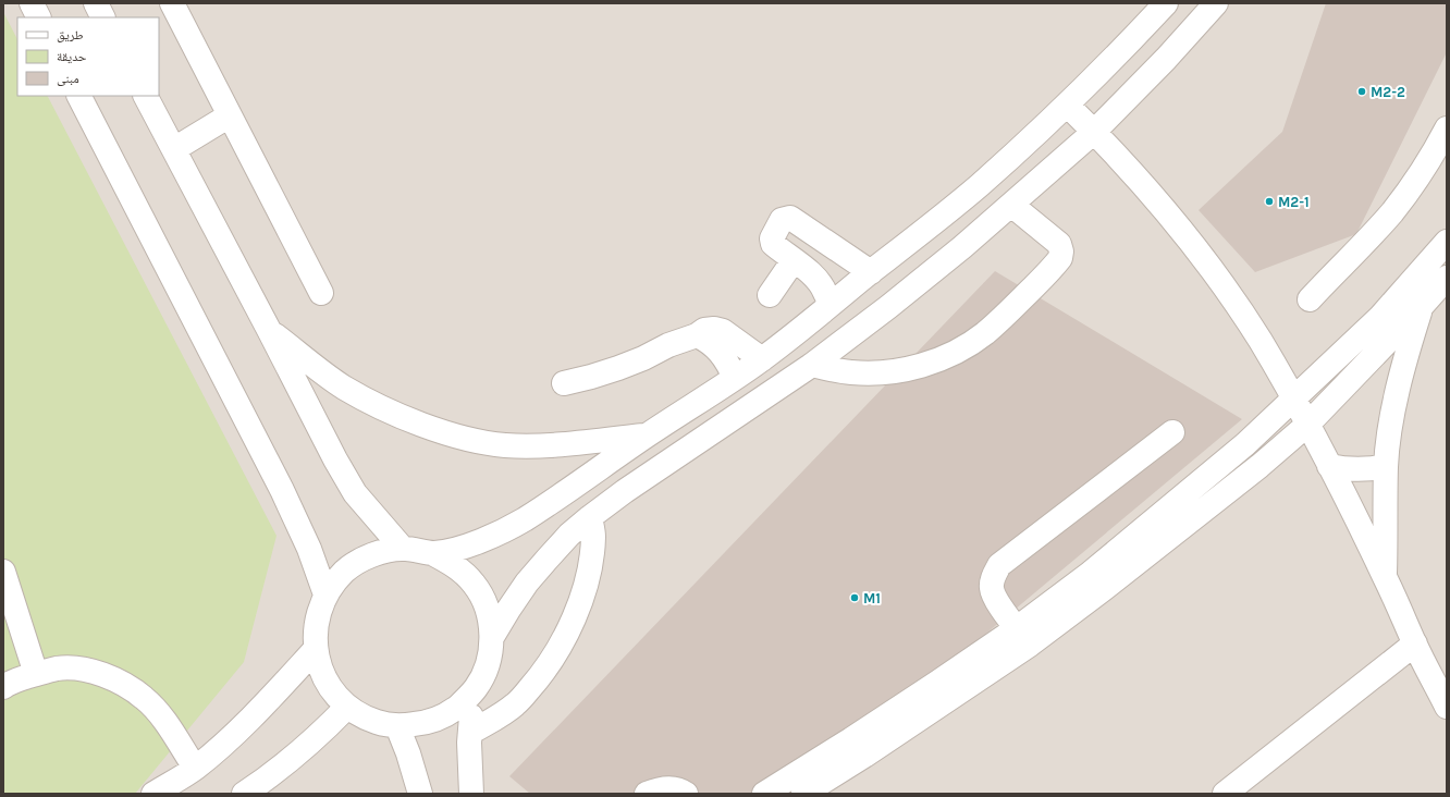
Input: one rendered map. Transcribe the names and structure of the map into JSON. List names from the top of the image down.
{
  "places": ["M2-2", "M2-1", "M1"],
  "legend": ["طريق", "حديقة", "مبنى"]
}
